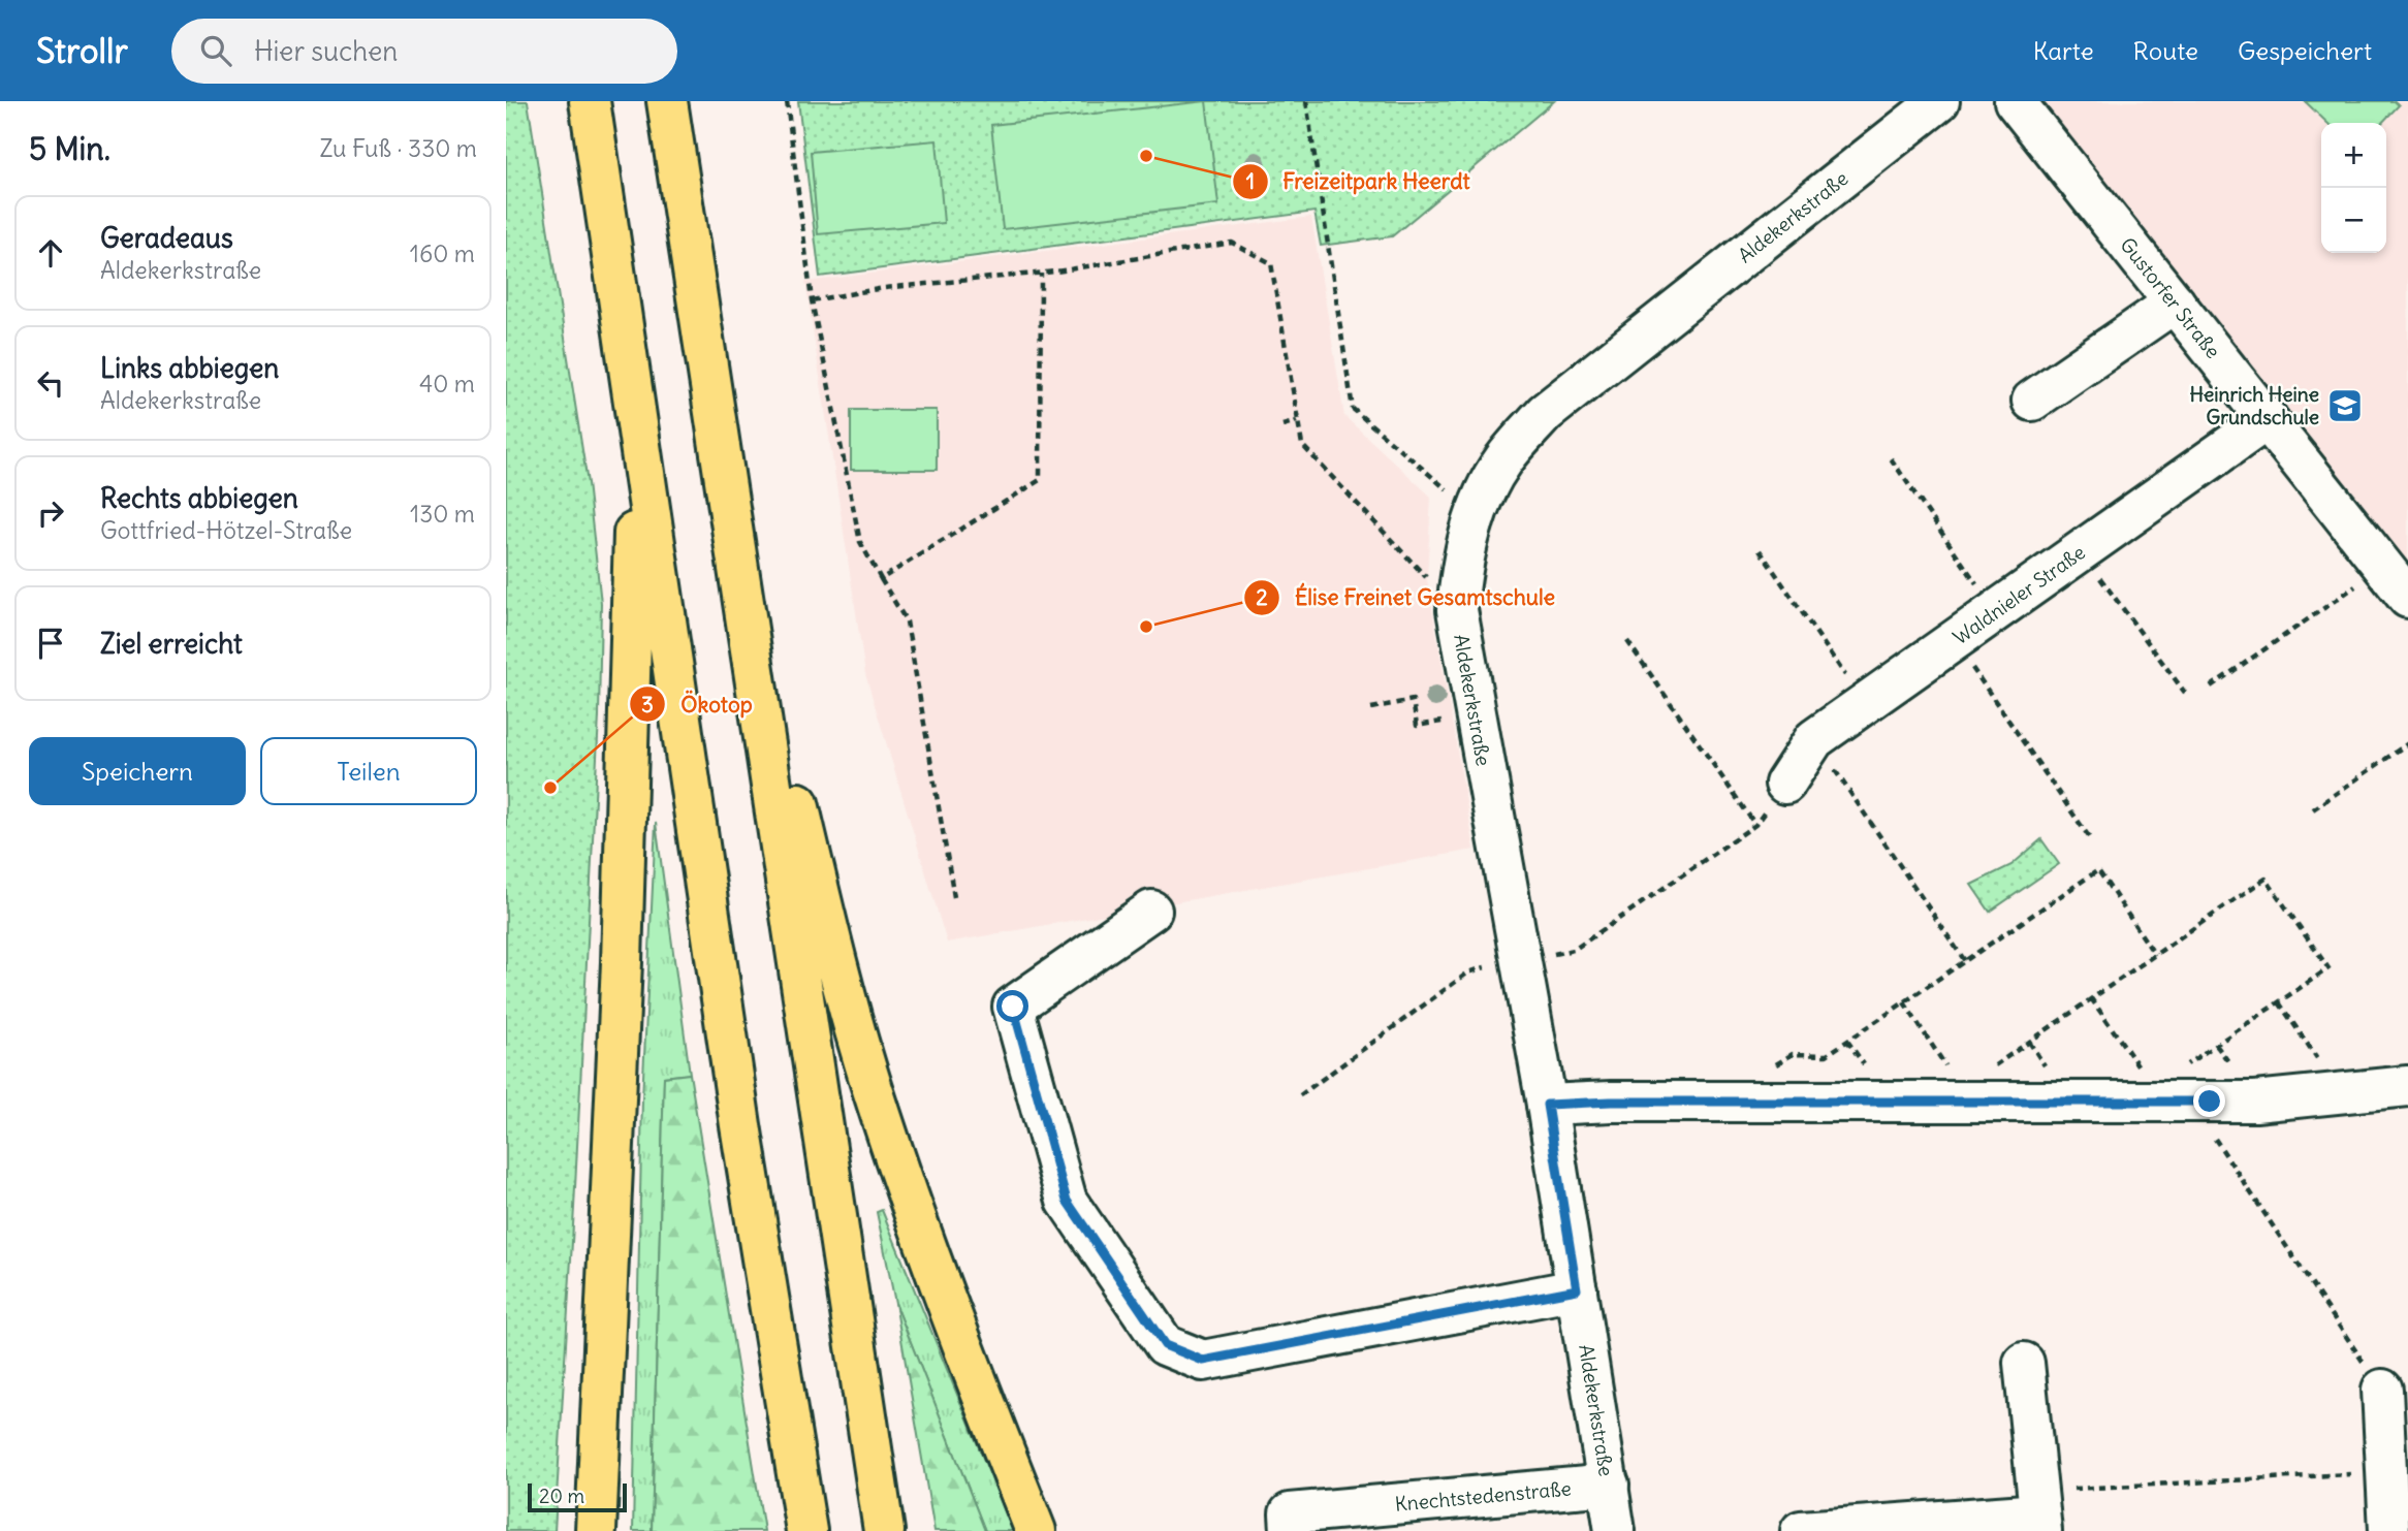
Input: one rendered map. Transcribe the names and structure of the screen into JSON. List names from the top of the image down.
{
  "streets": {
    "street": [
      "Aldekerkstraße",
      "Gustorfer Straße",
      "Waldnieler Straße",
      "Knechtstedenstraße"
    ]
  },
  "crossings": [
    ["Aldekerkstraße", "Knechtstedenstraße"],
    ["Gustorfer Straße", "Waldnieler Straße"]
  ],
  "places": {
    "other": ["Freizeitpark Heerdt", "Élise Freinet Gesamtschule", "Ökotop"],
    "school or university": ["Heinrich Heine Grundschule"]
  },
  "scale_bar": "20 m",
  "page": {
    "header": "Strollr",
    "search": "Hier suchen",
    "nav": ["Karte", "Route", "Gespeichert"],
    "heading": ["5 Min.", "Zu Fuß · 330 m"],
    "map_buttons": ["+", "−"],
    "list": [
      ["Geradeaus", "Aldekerkstraße", "160 m"],
      ["Links abbiegen", "Aldekerkstraße", "40 m"],
      ["Rechts abbiegen", "Gottfried-Hötzel-Straße", "130 m"],
      "Ziel erreicht"
    ],
    "buttons": ["Speichern", "Teilen"],
    "scale": "20 m"
  }
}
